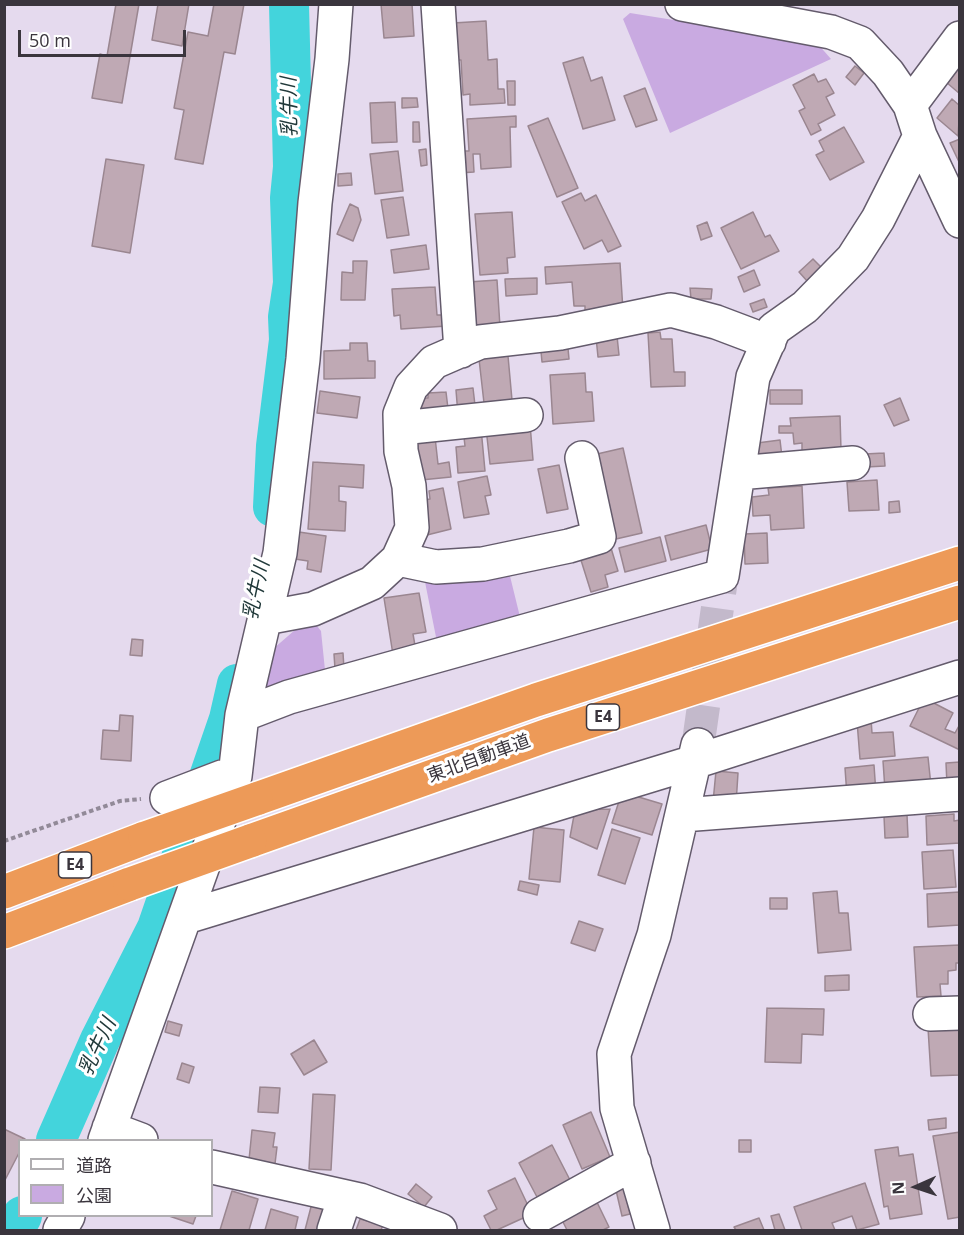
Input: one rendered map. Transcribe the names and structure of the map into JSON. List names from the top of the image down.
{
  "streets": {
    "highway": ["E4", "東北自動車道"]
  },
  "water": ["乳牛川"],
  "legend": ["道路", "公園"],
  "scale_bar": "50 m",
  "north": "left"
}
